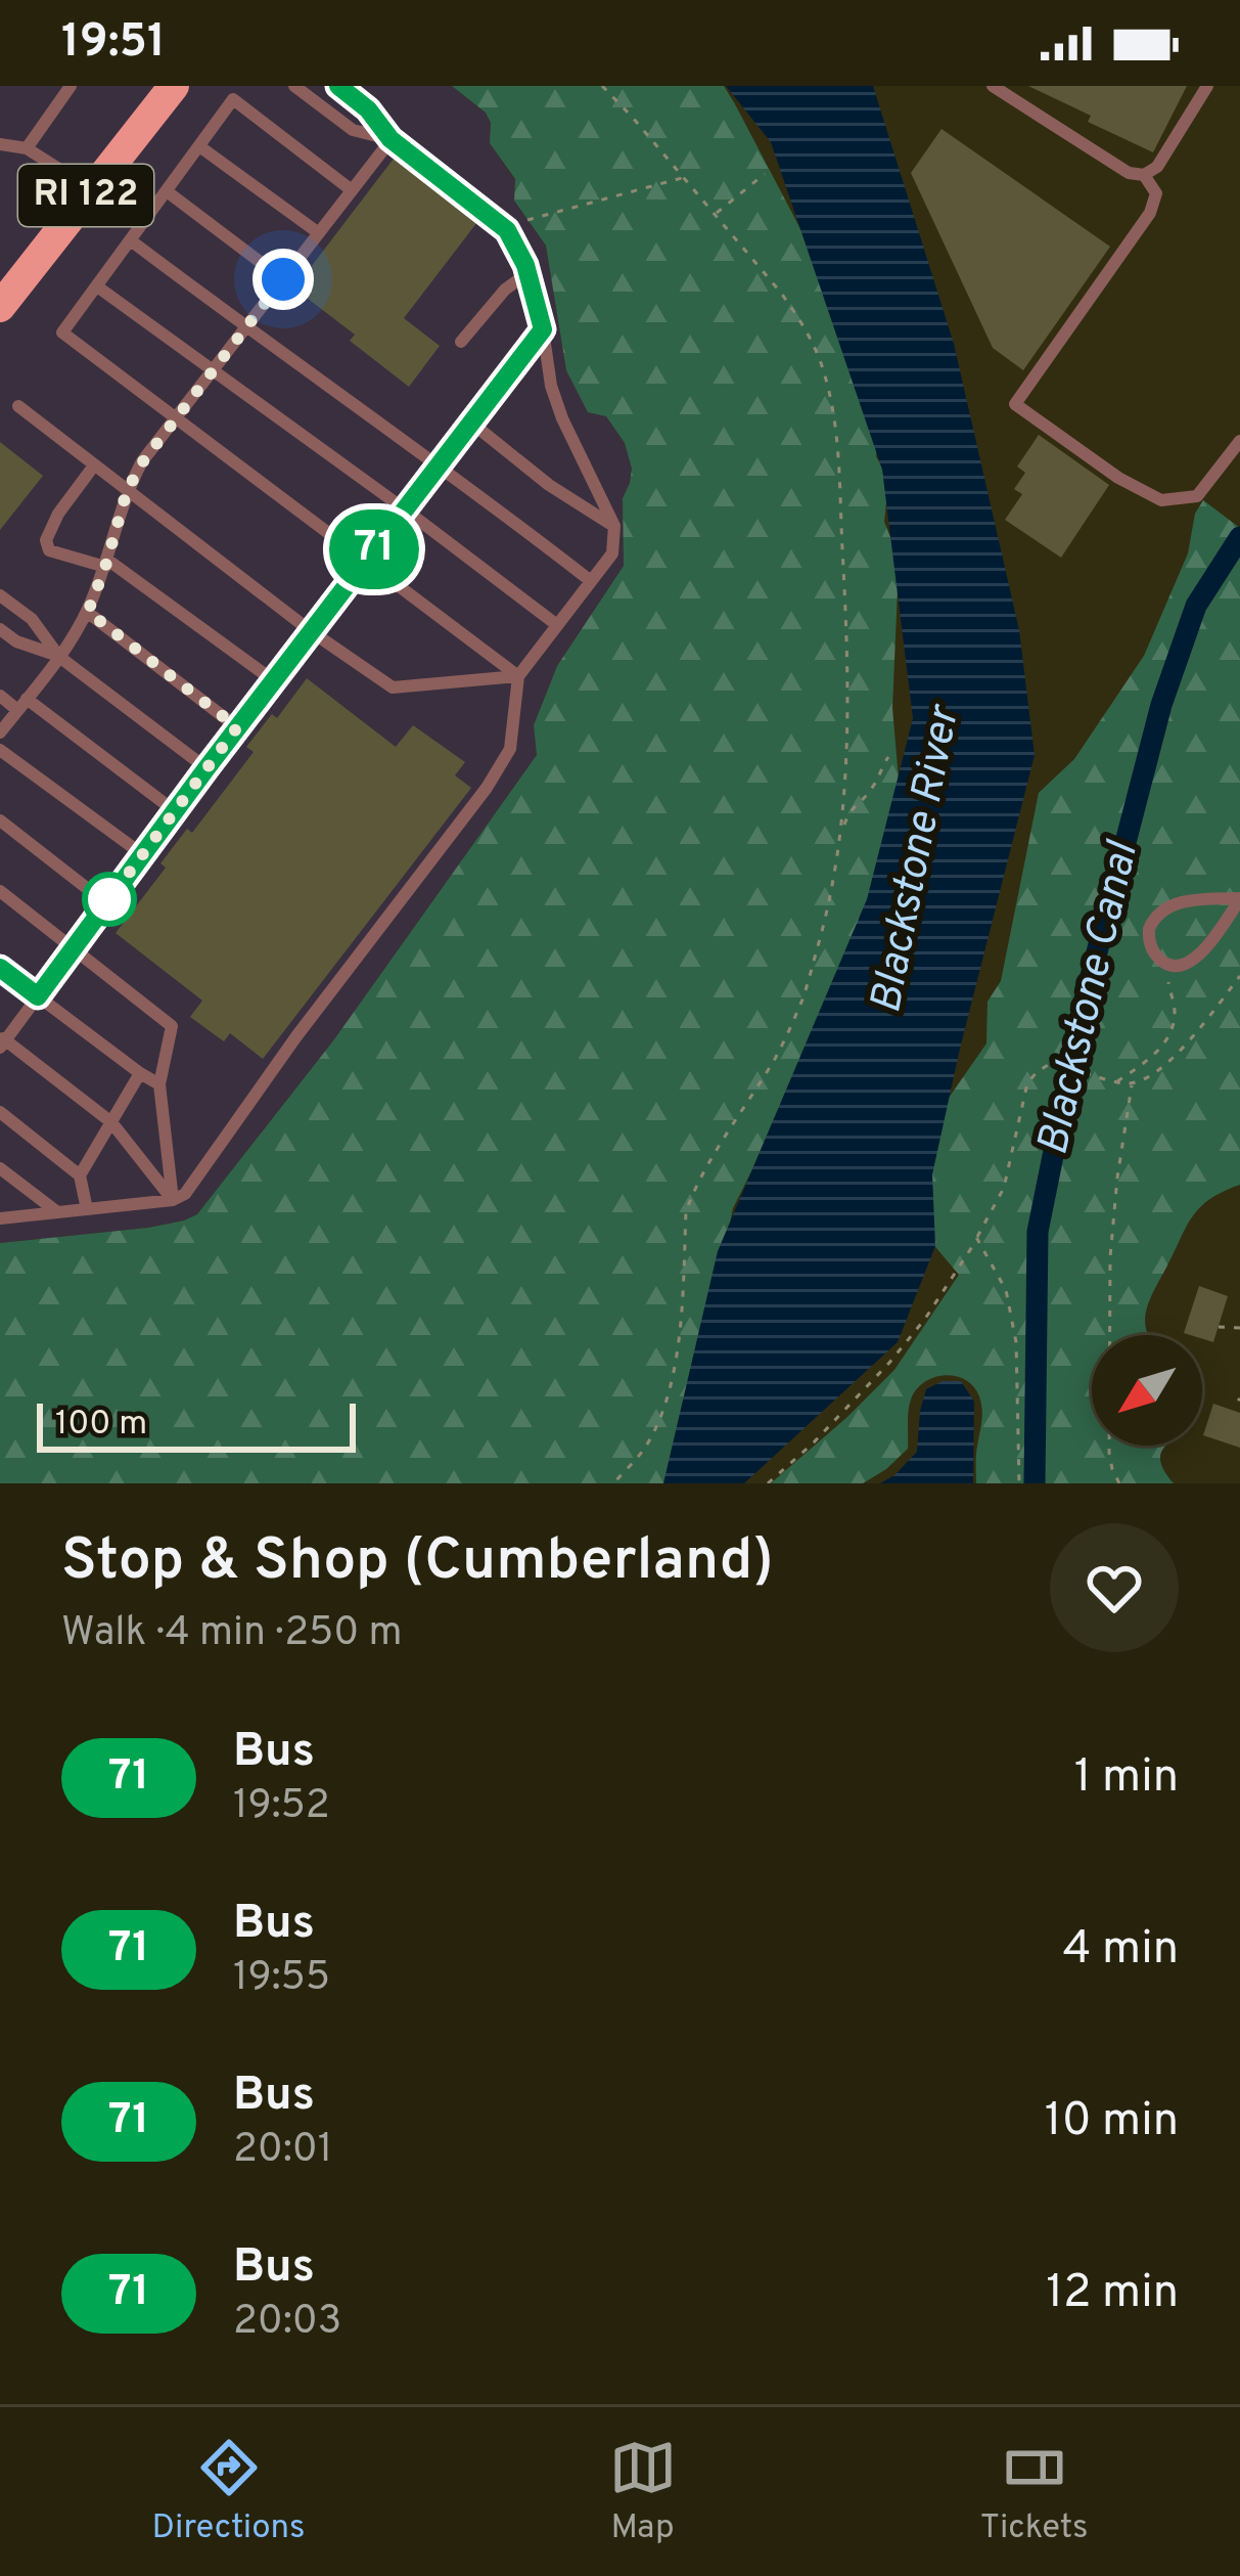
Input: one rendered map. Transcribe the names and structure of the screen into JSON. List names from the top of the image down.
{
  "streets": {
    "main road": ["RI 122"]
  },
  "water": ["Blackstone River", "Blackstone Canal"],
  "lines": ["bus line 71"],
  "scale_bar": "100 m",
  "north": "bottom left",
  "page": {
    "status": "19:51",
    "on_map": "71",
    "scale": "100 m",
    "heading": ["Stop & Shop (Cumberland)", "Walk · 4 min · 250 m"],
    "list": [
      {
        "mark": "71",
        "name": "Bus",
        "note": "19:52",
        "value": "1 min"
      },
      {
        "mark": "71",
        "name": "Bus",
        "note": "19:55",
        "value": "4 min"
      },
      {
        "mark": "71",
        "name": "Bus",
        "note": "20:01",
        "value": "10 min"
      },
      {
        "mark": "71",
        "name": "Bus",
        "note": "20:03",
        "value": "12 min"
      }
    ],
    "tabs": ["Directions", "Map", "Tickets"]
  }
}
